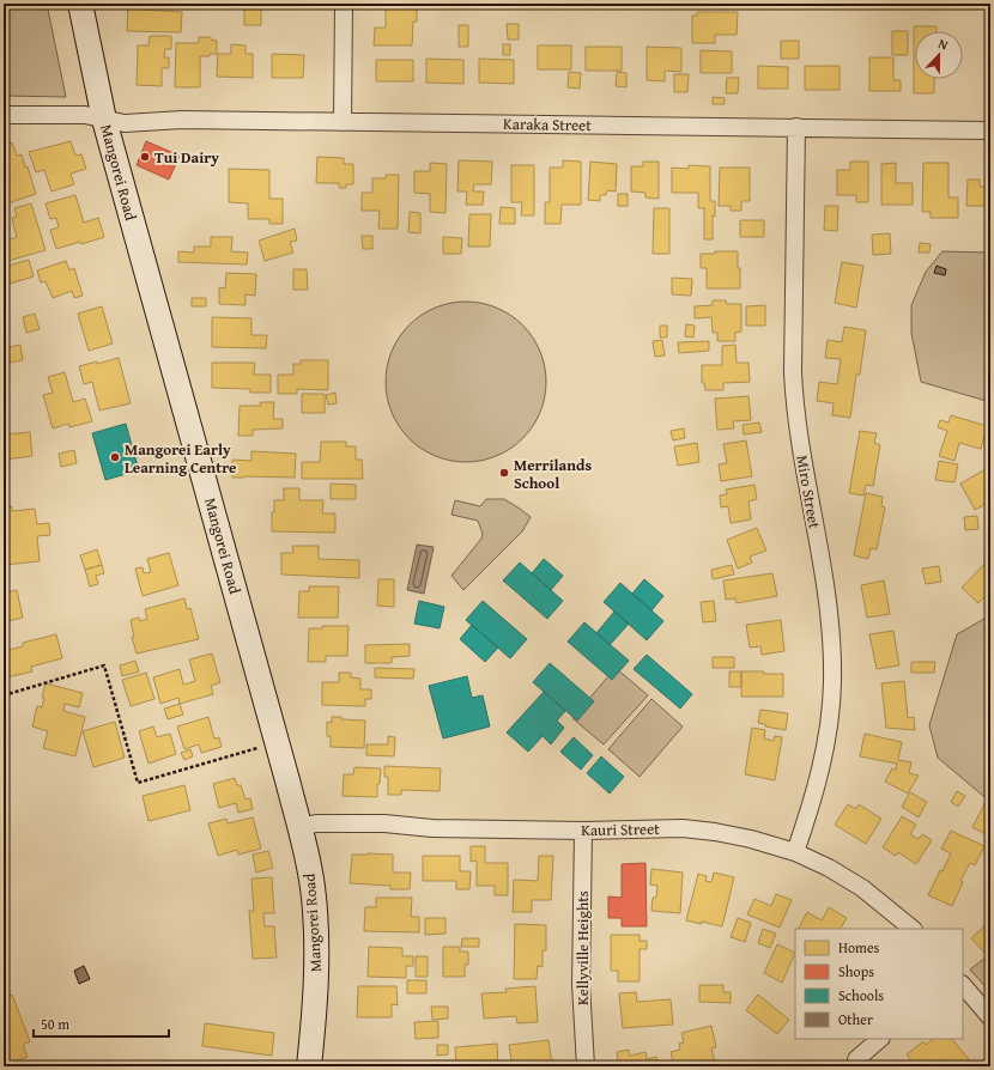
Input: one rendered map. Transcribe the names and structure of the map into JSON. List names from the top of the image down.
{
  "streets": {
    "main road": ["Mangorei Road"],
    "street": [
      "Karaka Street",
      "Miro Street",
      "Kauri Street",
      "Kellyville Heights"
    ]
  },
  "crossings": [
    ["Karaka Street", "Mangorei Road"],
    ["Karaka Street", "Miro Street"],
    ["Mangorei Road", "Kauri Street"],
    ["Miro Street", "Kauri Street"],
    ["Kauri Street", "Kellyville Heights"]
  ],
  "places": ["Tui Dairy", "Mangorei Early Learning Centre", "Merrilands School"],
  "legend": [
    "Homes",
    "Shops",
    "Schools",
    "Other"
  ],
  "scale_bar": "50 m",
  "north": "top"
}
